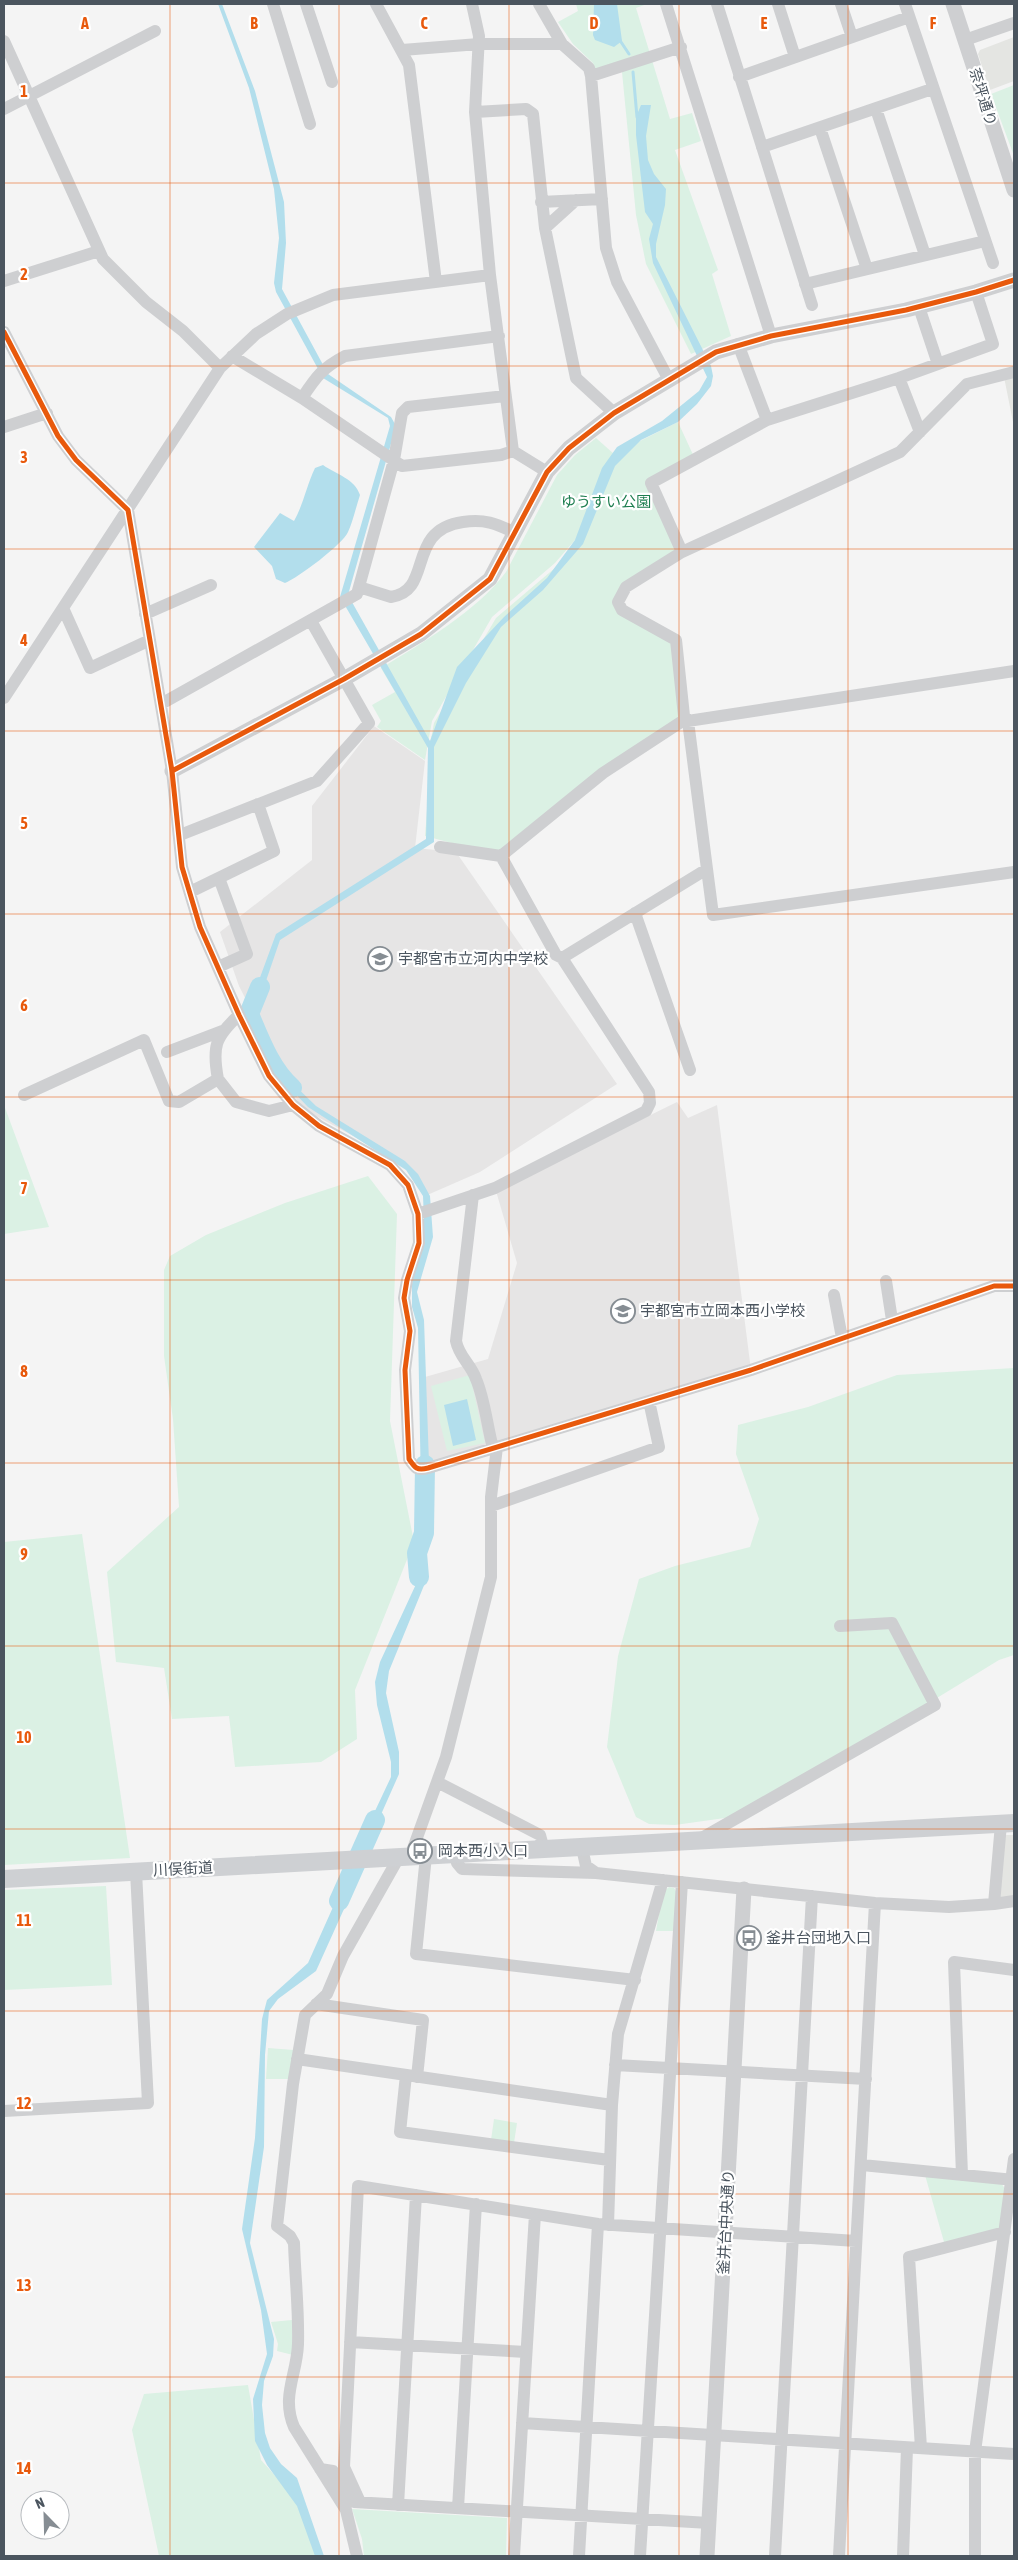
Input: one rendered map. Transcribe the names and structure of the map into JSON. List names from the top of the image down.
{
  "streets": {
    "main road": ["川俣街道"],
    "street": ["奈坪通り", "釜井台中央通り"]
  },
  "parks": ["ゆうすい公園"],
  "places": {
    "school or university": ["宇都宮市立河内中学校", "宇都宮市立岡本西小学校"],
    "bus stop": ["岡本西小入口", "釜井台団地入口"]
  },
  "north": "top left",
  "grid": {
    "columns": [
      "A",
      "B",
      "C",
      "D",
      "E",
      "F"
    ],
    "rows": [
      "1",
      "2",
      "3",
      "4",
      "5",
      "6",
      "7",
      "8",
      "9",
      "10",
      "11",
      "12",
      "13",
      "14"
    ]
  }
}
